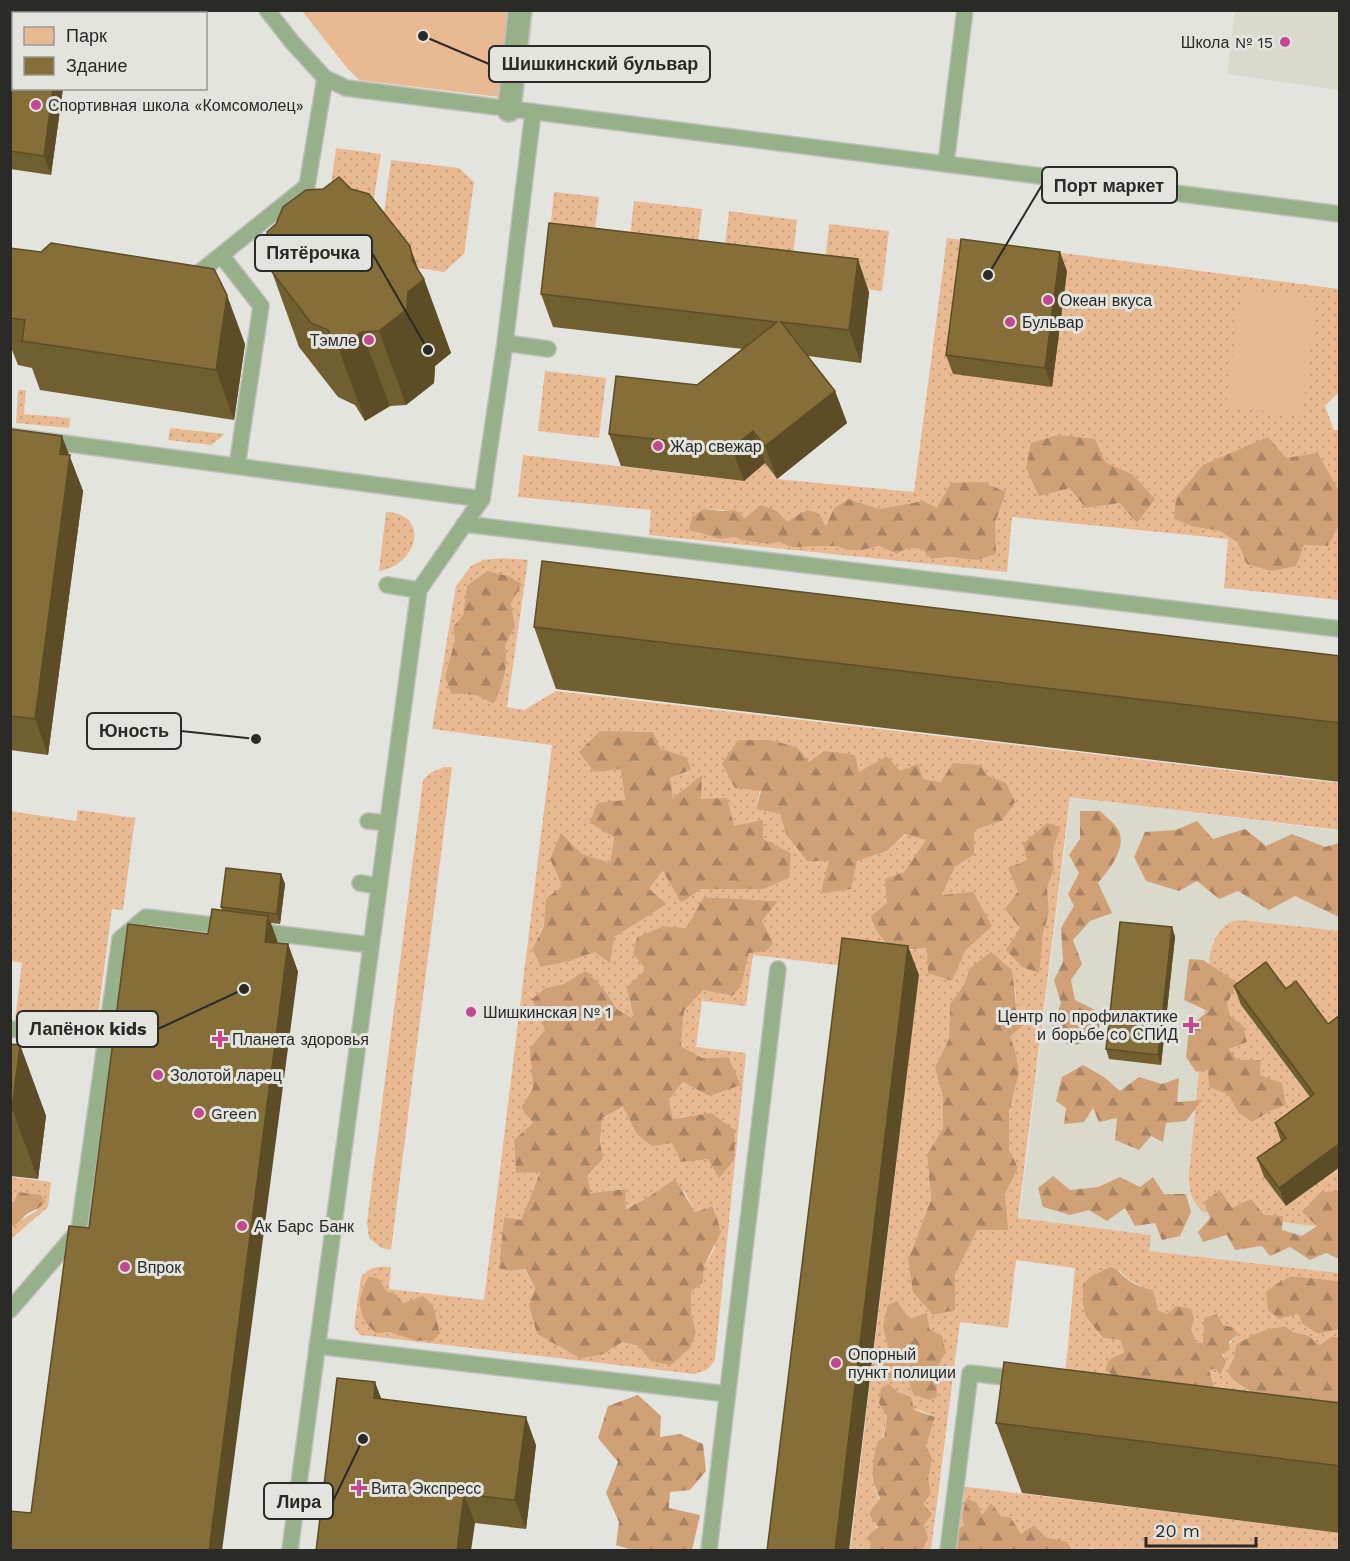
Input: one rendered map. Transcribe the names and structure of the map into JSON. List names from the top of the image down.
{
  "places": {
    "other": [
      "Шишкинский бульвар",
      "Школа № 15",
      "Спортивная школа «Комсомолец»",
      "Порт маркет",
      "Океан вкуса",
      "Бульвар",
      "Тэмле",
      "Пятёрочка",
      "Жар свежар",
      "Юность",
      "Лапёнок kids",
      "Шишкинская № 1",
      "Золотой ларец",
      "Green",
      "Ак Барс Банк",
      "Впрок",
      "Опорный пункт полиции",
      "Лира"
    ],
    "health": ["Центр по профилактике и борьбе со СПИД", "Планета здоровья", "Вита Экспресс"]
  },
  "legend": ["Парк", "Здание"],
  "scale_bar": "20 m"
}
